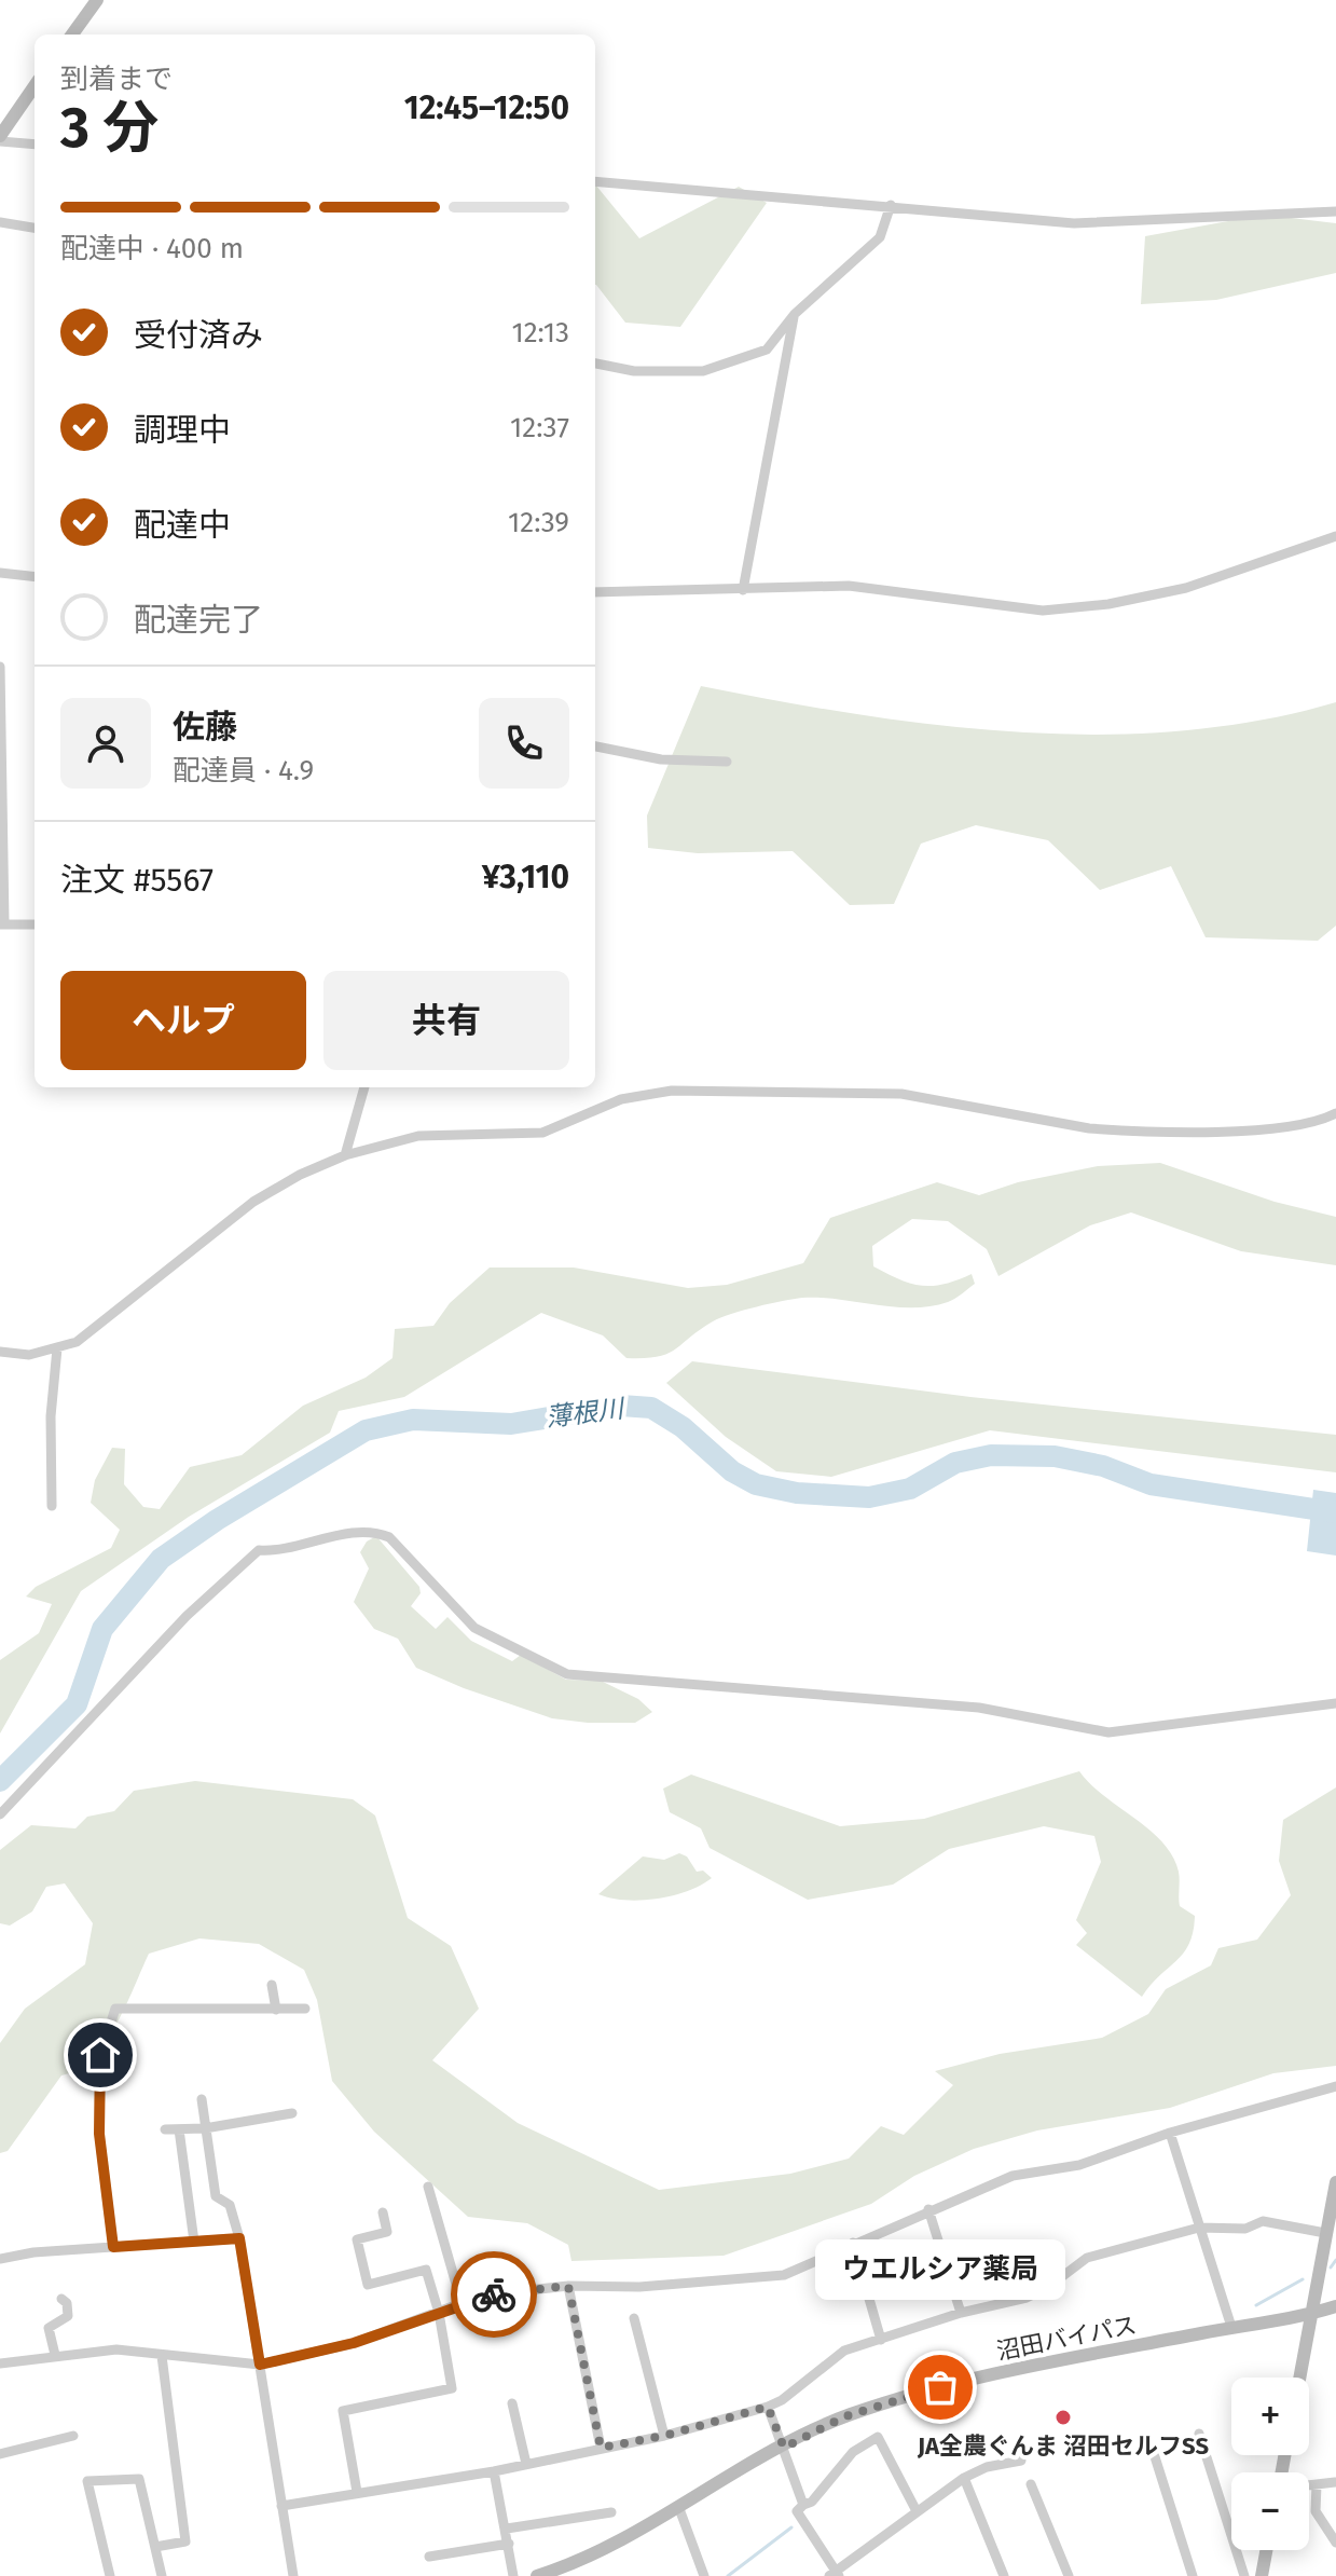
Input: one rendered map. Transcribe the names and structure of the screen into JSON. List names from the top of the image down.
{
  "streets": {
    "street": ["沼田バイパス"]
  },
  "water": ["薄根川"],
  "places": ["ウエルシア薬局", "JA全農ぐんま 沼田セルフSS"],
  "page": {
    "heading": ["3 分", "到着まで", "12:45–12:50"],
    "panel": [
      "佐藤",
      "配達員 · 4.9",
      "注文 #5567",
      "¥3,110"
    ],
    "bar": "配達中 · 400 m",
    "list": [
      ["受付済み", "12:13"],
      ["調理中", "12:37"],
      ["配達中", "12:39"],
      "配達完了"
    ],
    "buttons": ["ヘルプ", "共有"],
    "bubble": "ウエルシア薬局",
    "map_buttons": ["+", "−"]
  }
}
